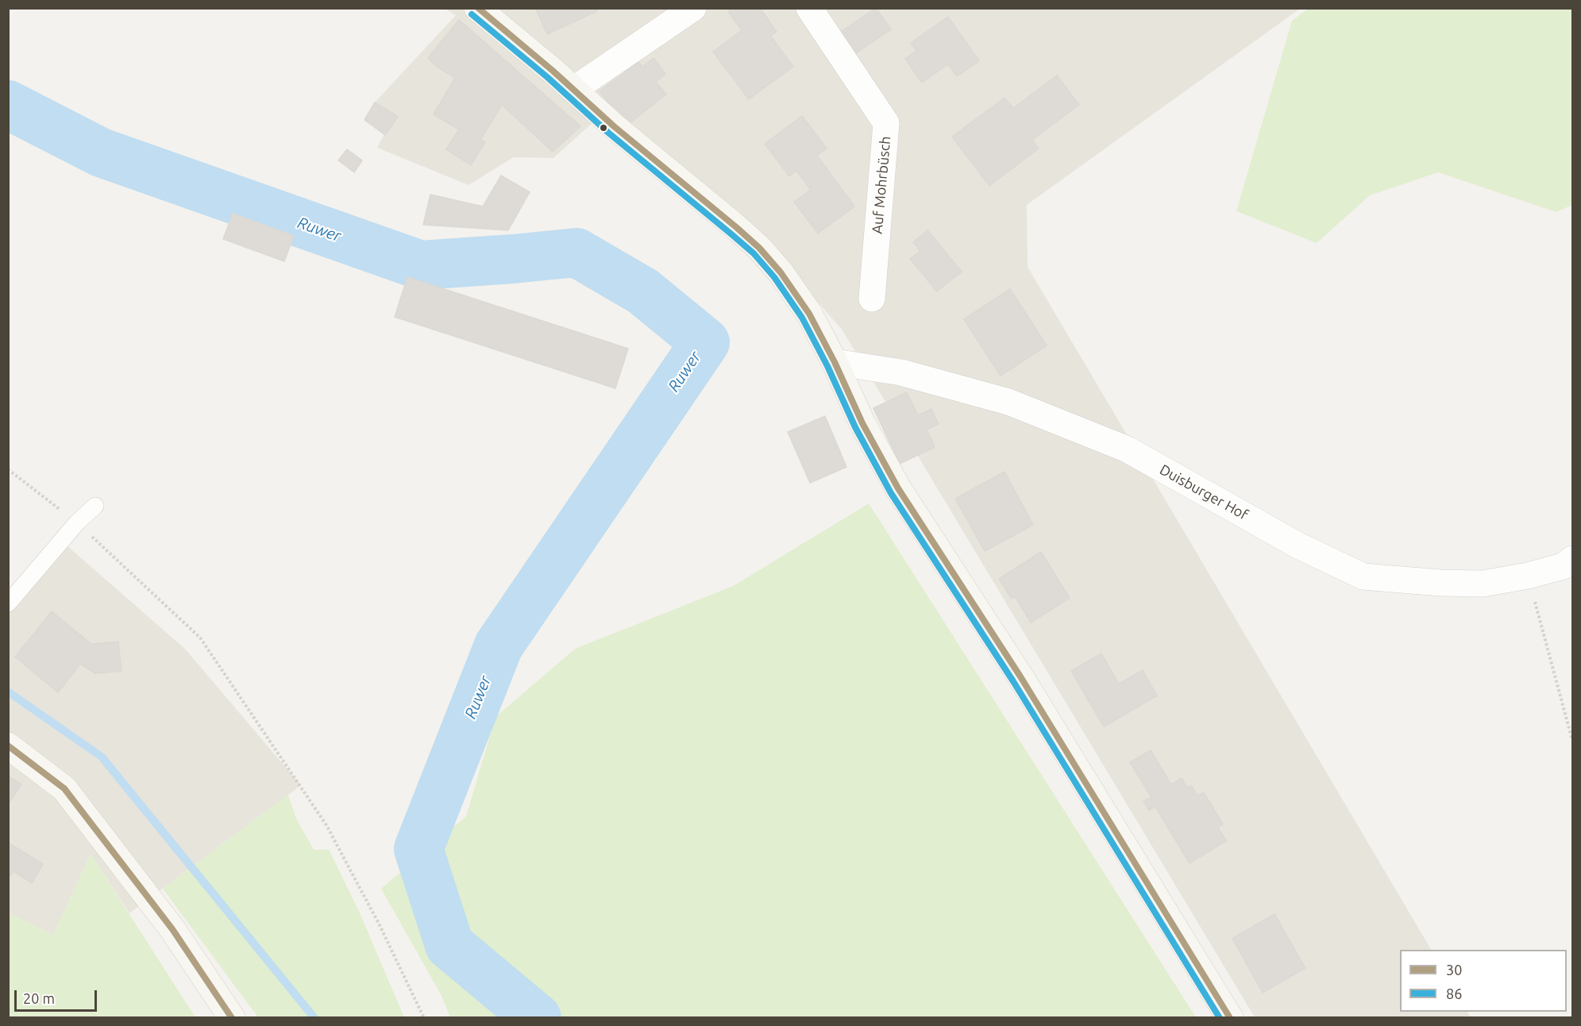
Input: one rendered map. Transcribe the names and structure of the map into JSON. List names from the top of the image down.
{
  "streets": {
    "street": ["Auf Mohrbüsch", "Duisburger Hof"]
  },
  "water": ["Ruwer"],
  "lines": ["transit line 30", "transit line 86"],
  "legend": ["30", "86"],
  "scale_bar": "20 m"
}
